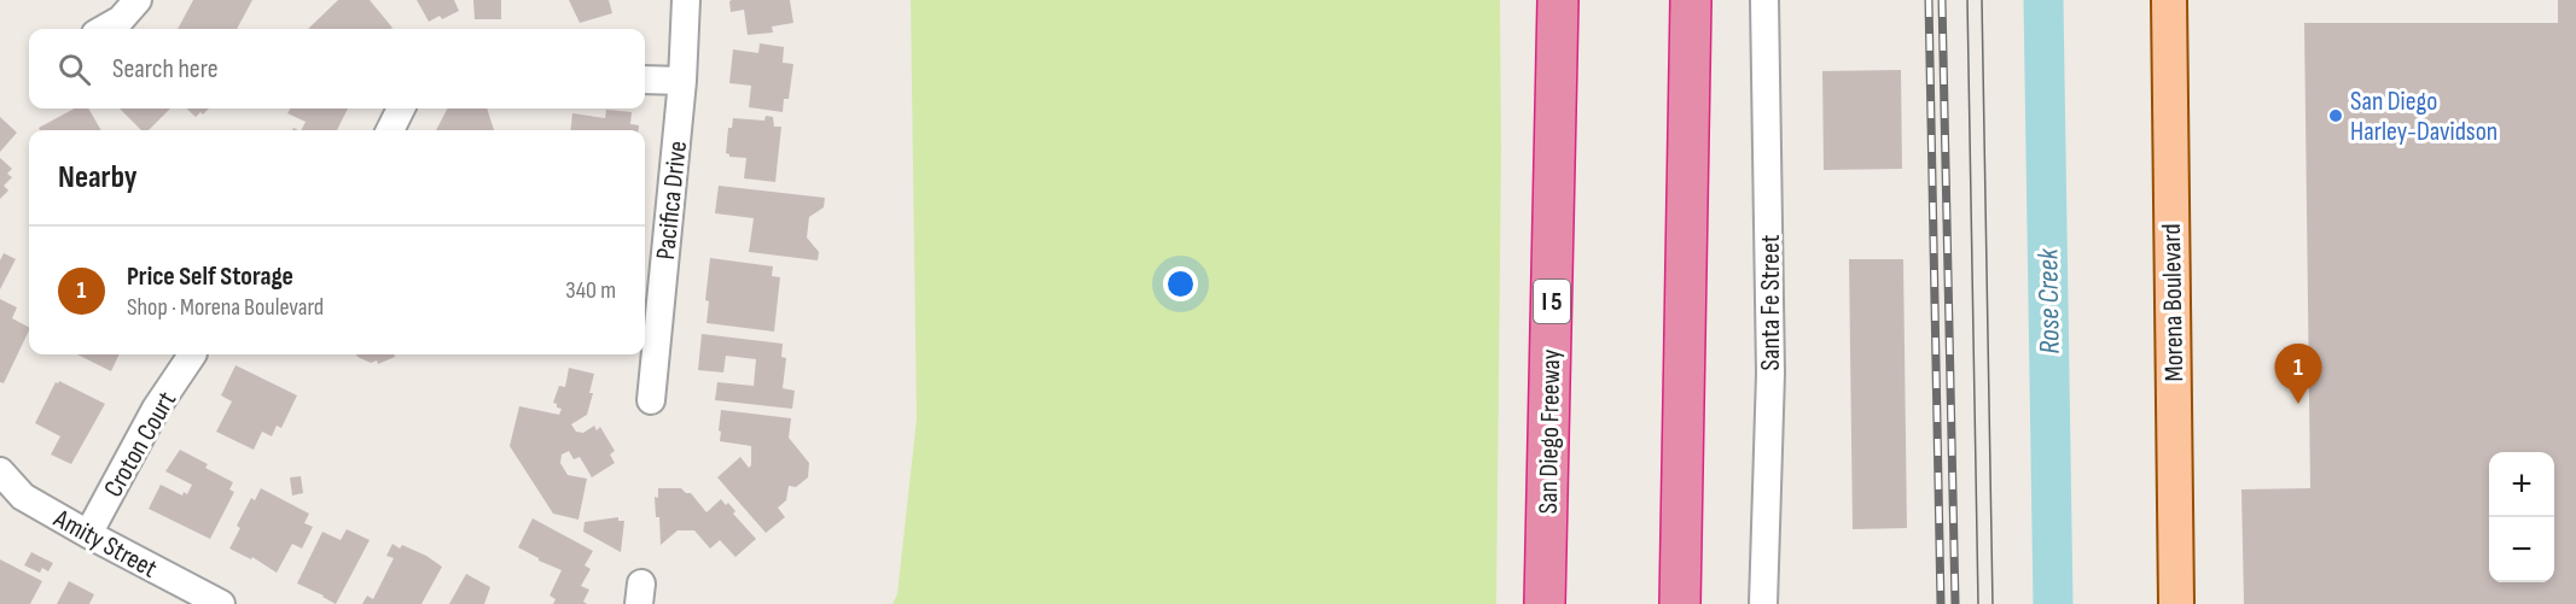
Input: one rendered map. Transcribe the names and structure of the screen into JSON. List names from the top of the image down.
{
  "streets": {
    "highway": ["I 5", "San Diego Freeway"],
    "main road": ["Morena Boulevard"],
    "street": [
      "Pacifica Drive",
      "Santa Fe Street",
      "Croton Court",
      "Amity Street"
    ]
  },
  "crossings": [
    ["Croton Court", "Amity Street"]
  ],
  "water": ["Rose Creek"],
  "places": ["San Diego Harley-Davidson"],
  "page": {
    "search": "Search here",
    "heading": "Nearby",
    "list": [
      {
        "mark": "1",
        "name": "Price Self Storage",
        "note": "Shop · Morena Boulevard",
        "value": "340 m"
      }
    ],
    "pins": "1",
    "map_buttons": ["+", "−"]
  }
}
